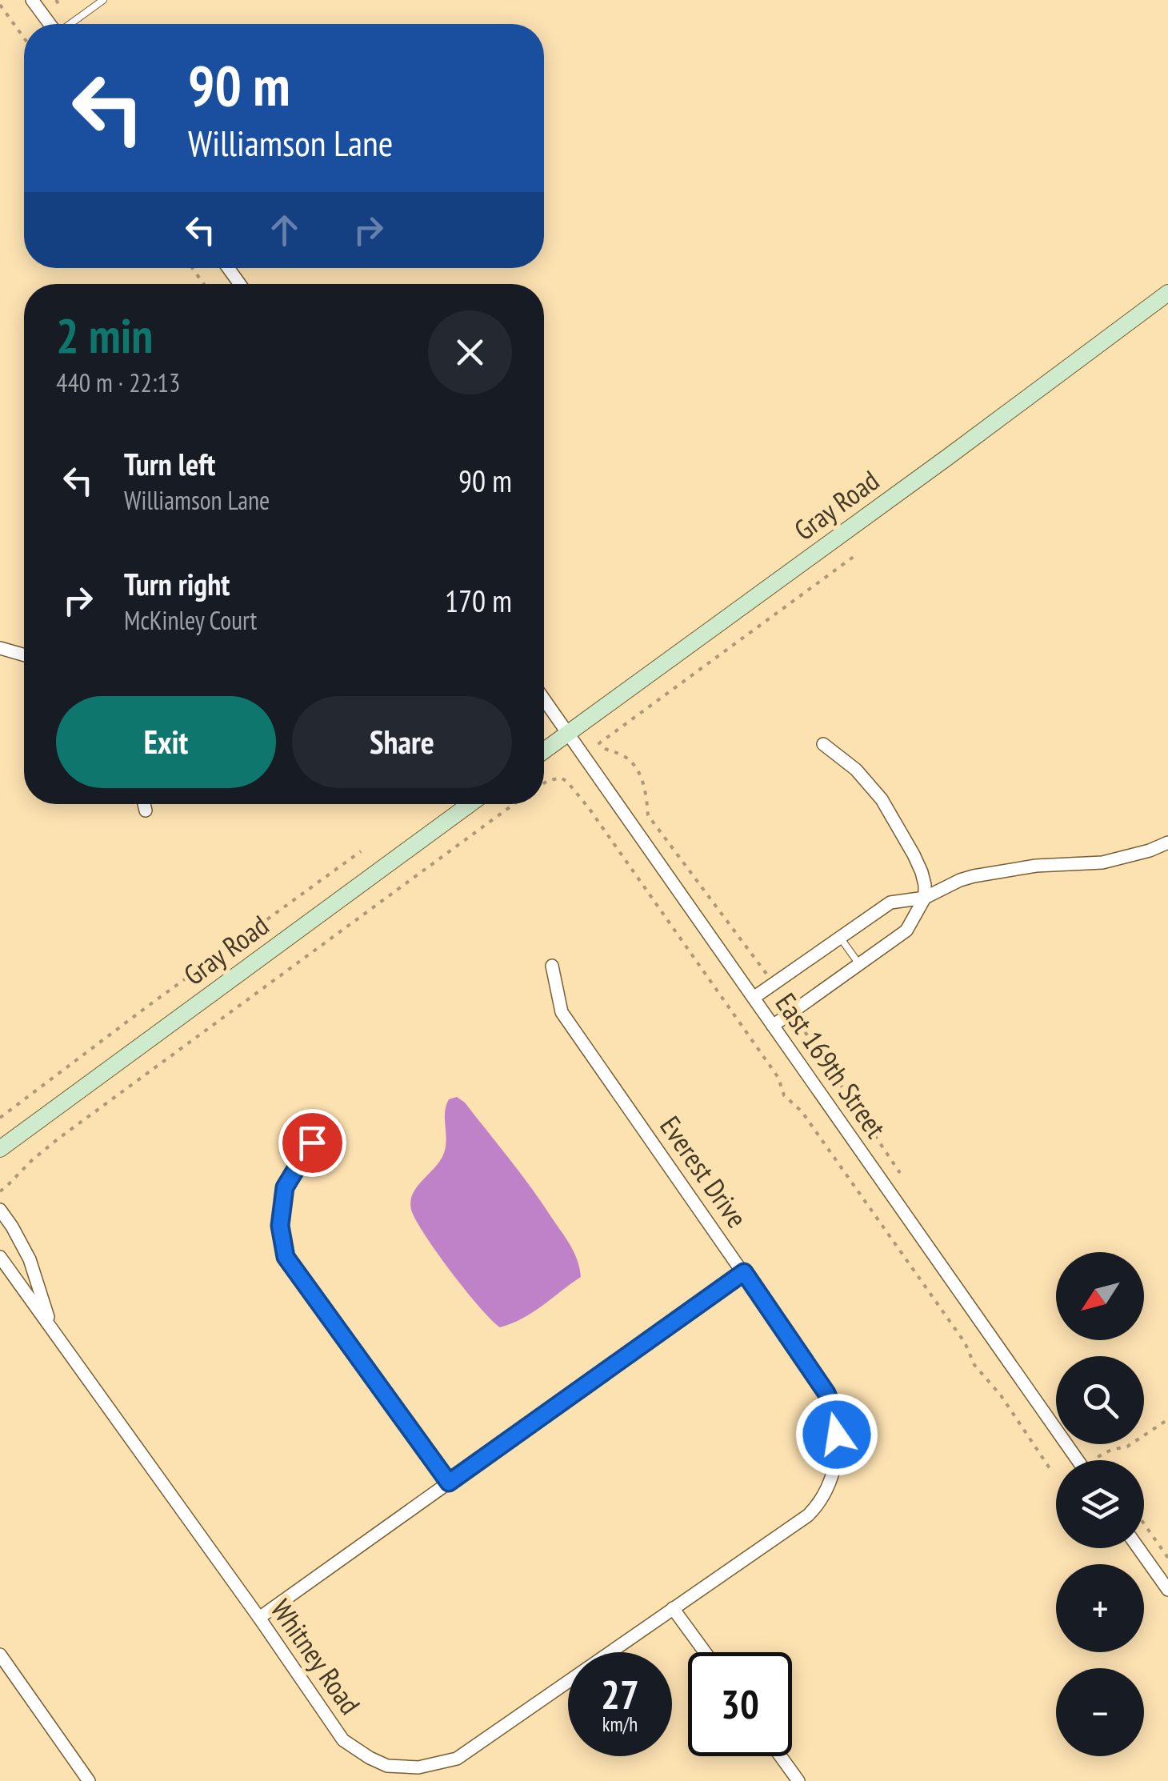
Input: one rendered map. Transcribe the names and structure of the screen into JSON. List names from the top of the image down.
{
  "streets": {
    "street": [
      "Gray Road",
      "East 169th Street",
      "Everest Drive",
      "Whitney Road"
    ]
  },
  "crossings": [
    ["Gray Road", "East 169th Street"],
    ["Everest Drive", "Whitney Road"]
  ],
  "north": "bottom left",
  "page": {
    "turn": ["90 m", "Williamson Lane"],
    "heading": ["2 min", "440 m · 22:13"],
    "list": [
      {
        "name": "Turn left",
        "note": "Williamson Lane",
        "value": "90 m"
      },
      {
        "name": "Turn right",
        "note": "McKinley Court",
        "value": "170 m"
      }
    ],
    "buttons": ["Exit", "Share"],
    "map_buttons": ["+", "−"],
    "speed": "27 km/h",
    "limit": "30"
  }
}
